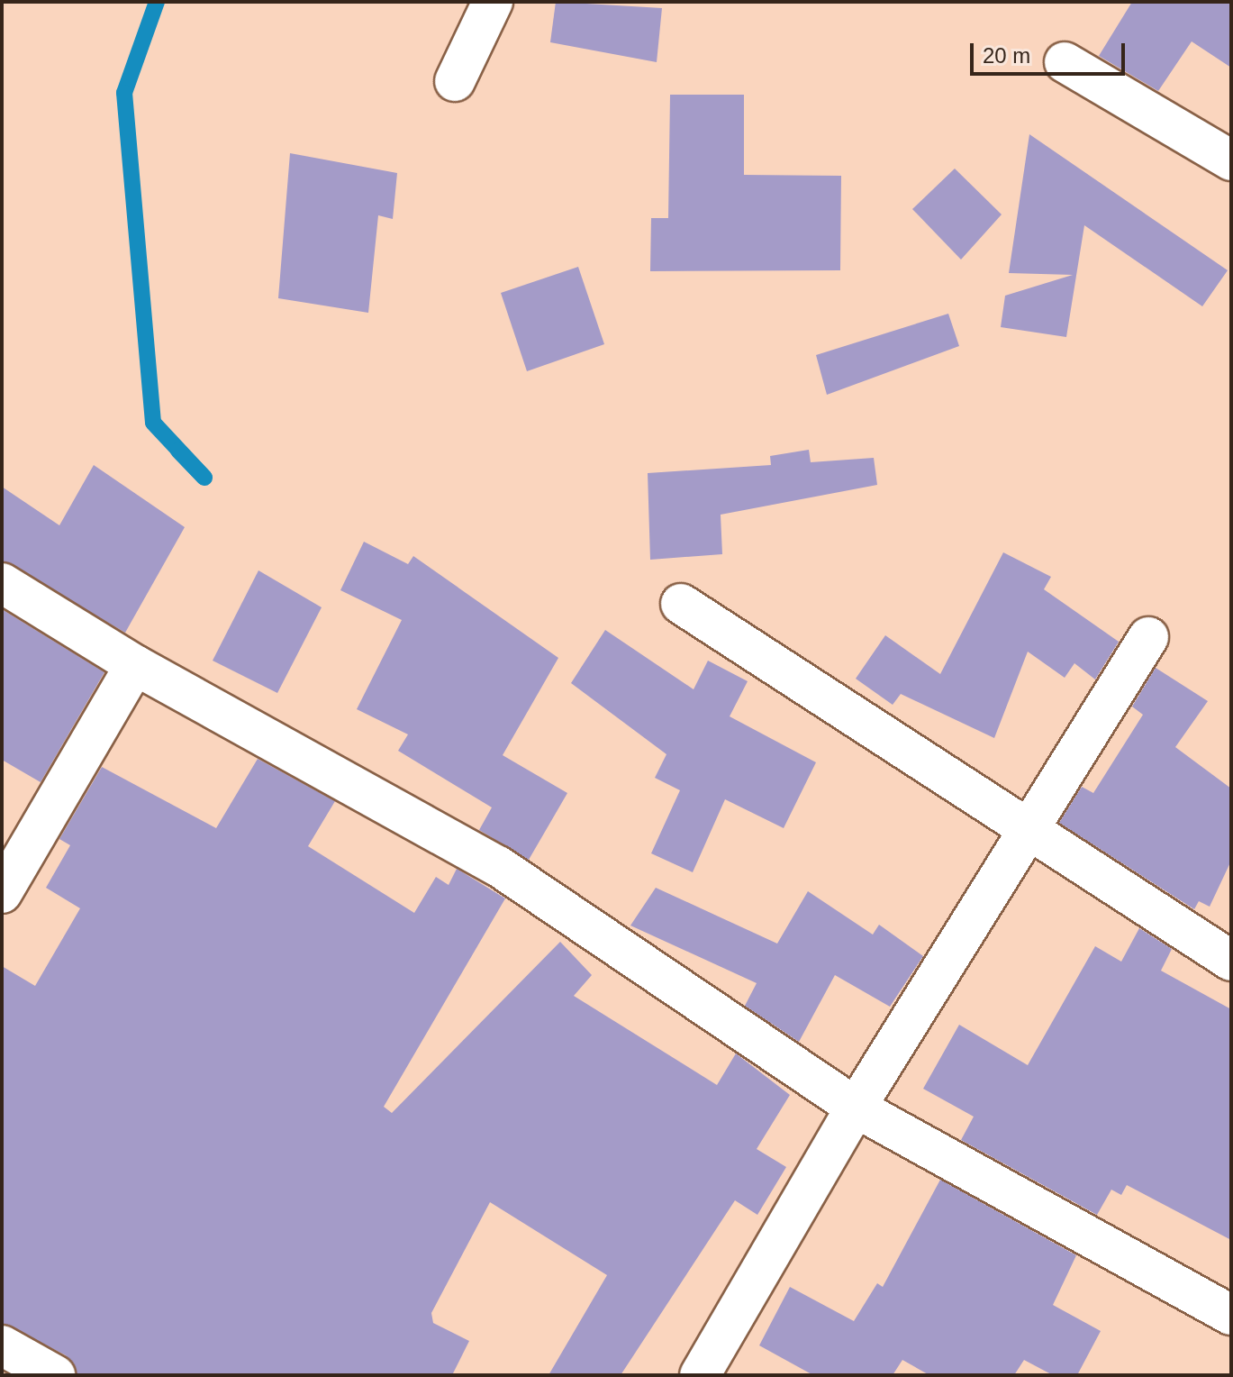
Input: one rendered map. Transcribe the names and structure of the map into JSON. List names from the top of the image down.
{
  "scale_bar": "20 m"
}
